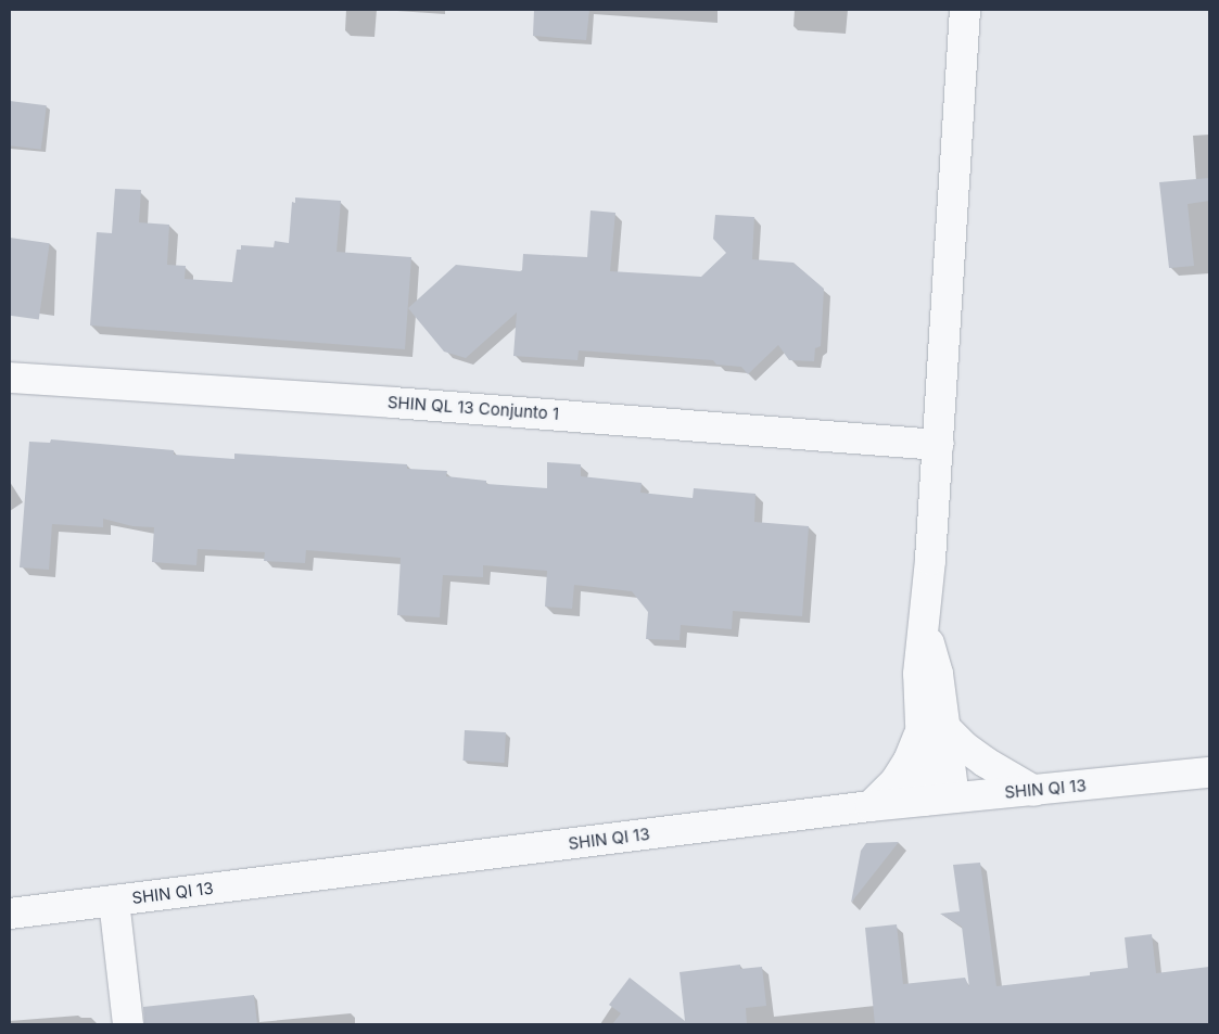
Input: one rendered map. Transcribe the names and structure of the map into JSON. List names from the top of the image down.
{
  "streets": {
    "street": ["SHIN QL 13 Conjunto 1", "SHIN QI 13"]
  }
}
